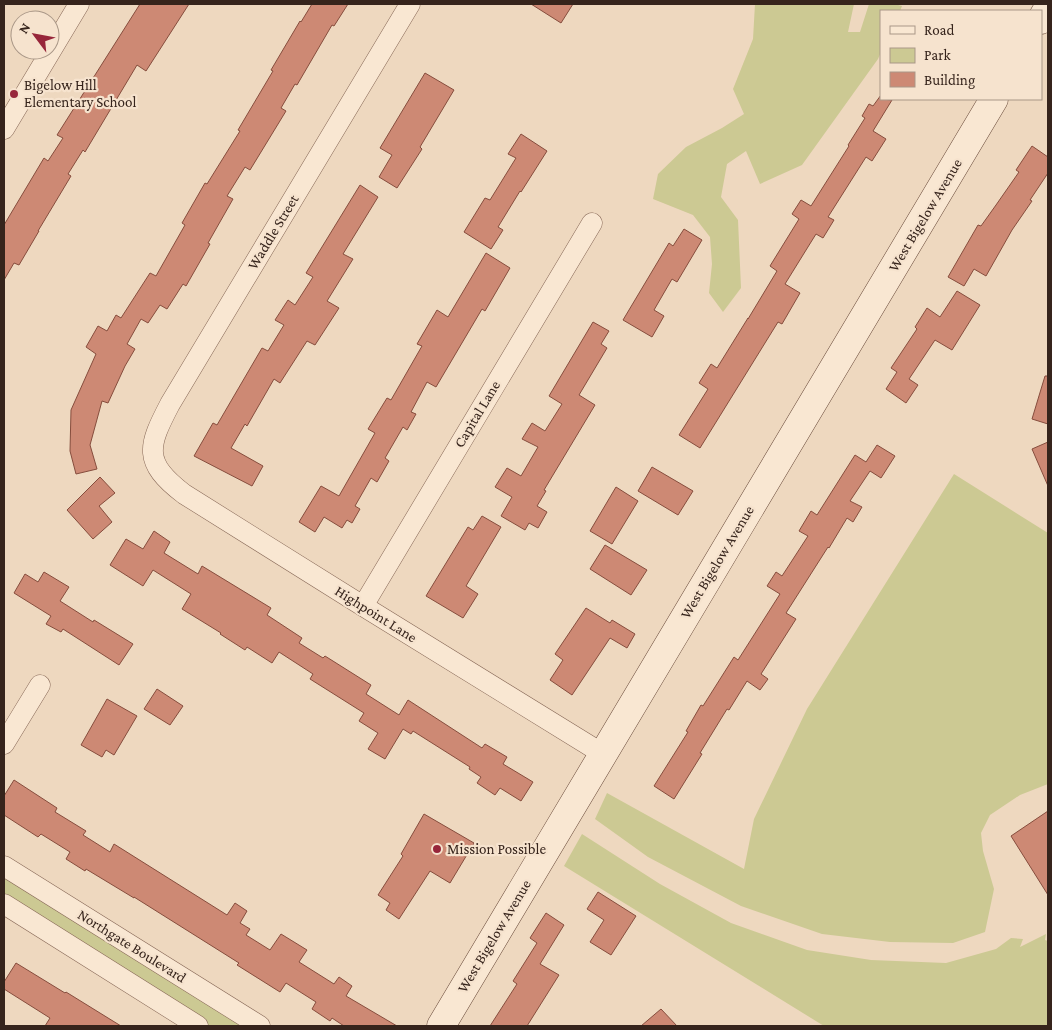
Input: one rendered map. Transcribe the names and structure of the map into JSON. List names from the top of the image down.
{
  "streets": {
    "main road": ["West Bigelow Avenue"],
    "street": [
      "Waddle Street",
      "Capital Lane",
      "Highpoint Lane",
      "Northgate Boulevard"
    ]
  },
  "crossings": [
    ["West Bigelow Avenue", "Highpoint Lane"],
    ["Waddle Street", "Highpoint Lane"],
    ["Capital Lane", "Highpoint Lane"]
  ],
  "places": ["Bigelow Hill Elementary School", "Mission Possible"],
  "legend": ["Road", "Park", "Building"],
  "north": "top left"
}
